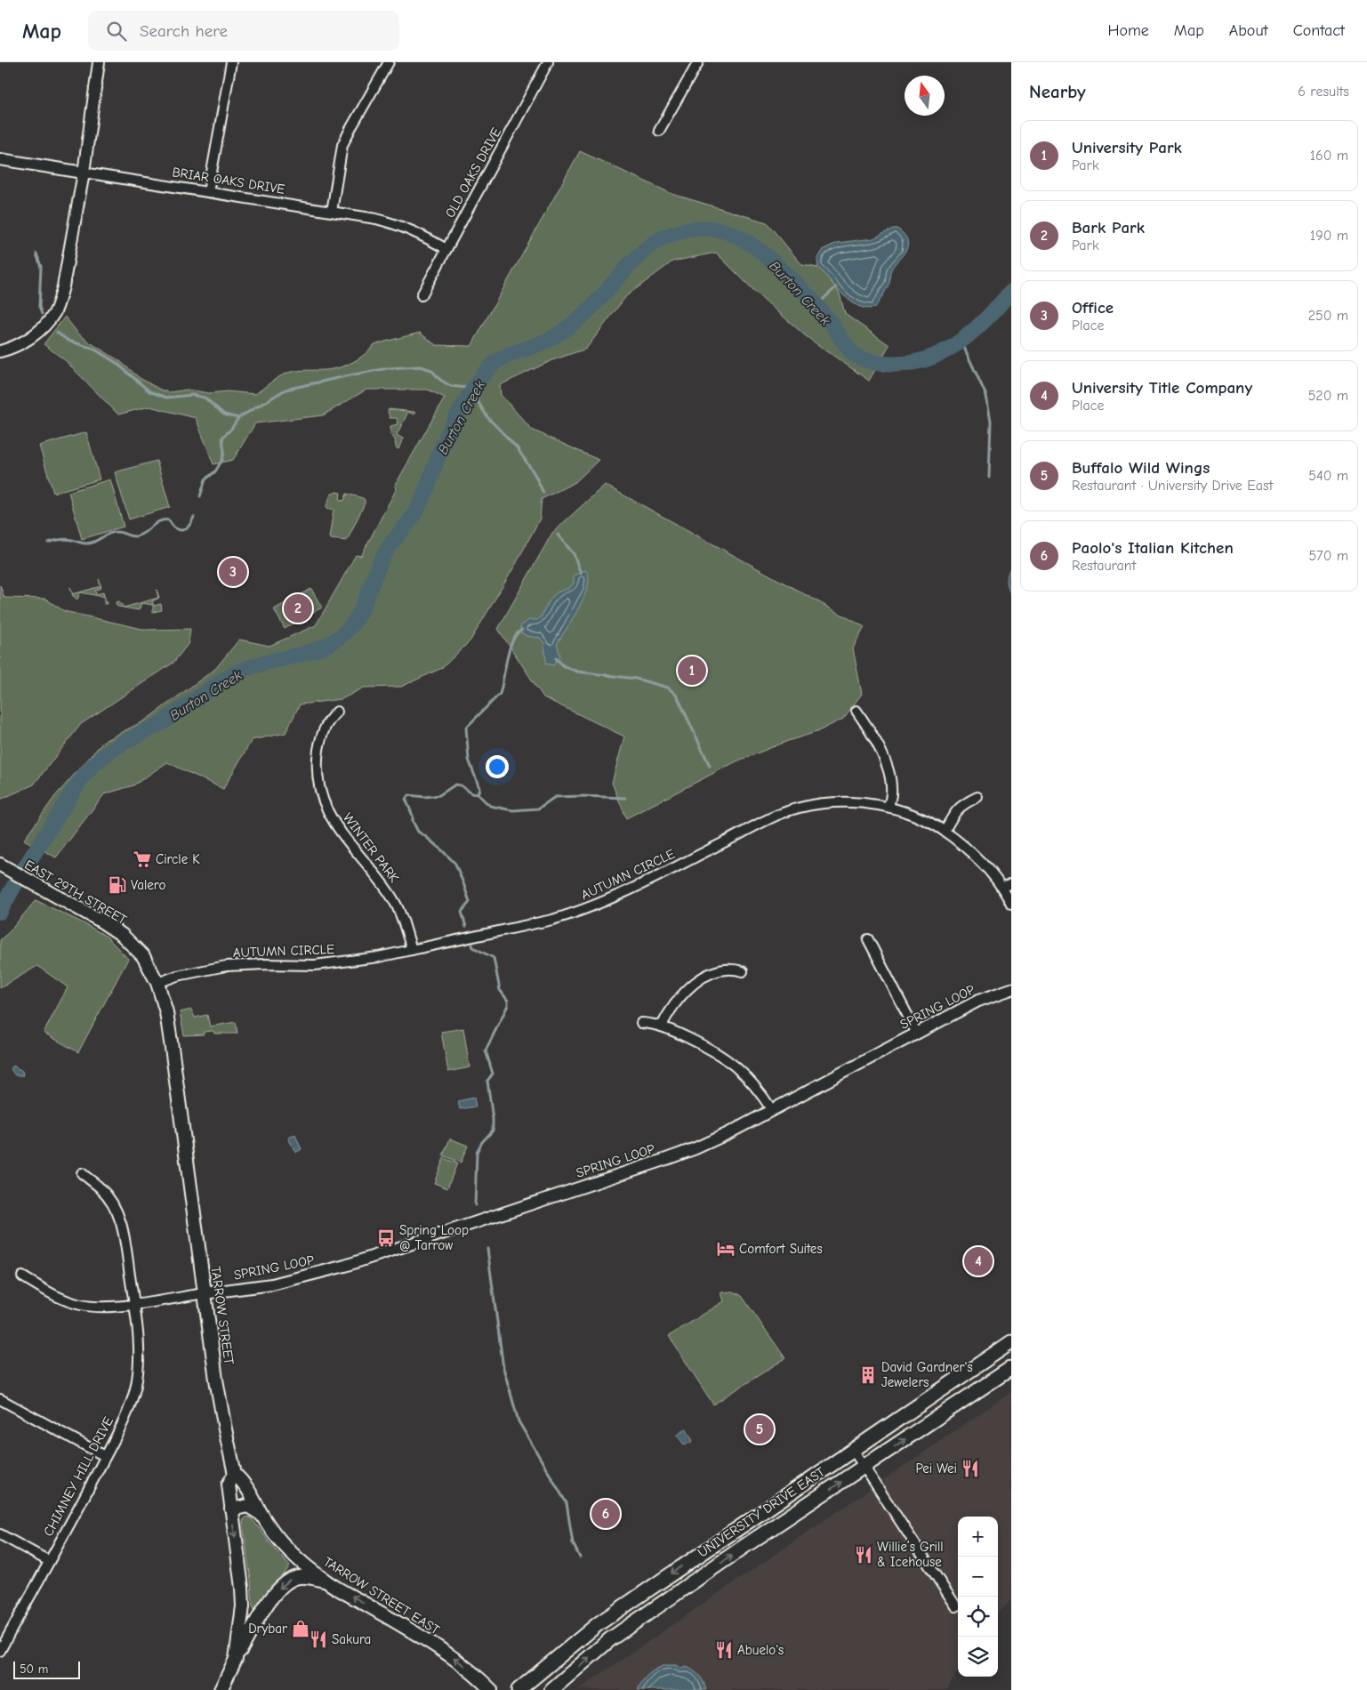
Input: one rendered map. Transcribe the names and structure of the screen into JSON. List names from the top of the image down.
{
  "streets": {
    "main road": [
      "EAST 29TH STREET",
      "TARROW STREET",
      "UNIVERSITY DRIVE EAST",
      "TARROW STREET EAST"
    ],
    "street": [
      "OLD OAKS DRIVE",
      "BRIAR OAKS DRIVE",
      "WINTER PARK",
      "AUTUMN CIRCLE",
      "SPRING LOOP",
      "CHIMNEY HILL DRIVE"
    ]
  },
  "crossings": [
    ["OLD OAKS DRIVE", "BRIAR OAKS DRIVE"],
    ["WINTER PARK", "AUTUMN CIRCLE"],
    ["AUTUMN CIRCLE", "TARROW STREET"],
    ["EAST 29TH STREET", "TARROW STREET"],
    ["SPRING LOOP", "TARROW STREET"],
    ["TARROW STREET", "TARROW STREET EAST"]
  ],
  "one_way": ["TARROW STREET EAST"],
  "water": ["Burton Creek"],
  "places": {
    "supermarket": ["Circle K"],
    "fuel station": ["Valero"],
    "bus stop": ["Spring Loop @ Tarrow"],
    "hotel": ["Comfort Suites"],
    "building": ["David Gardner's Jewelers"],
    "restaurant": [
      "Pei Wei",
      "Willie’s Grill & Icehouse",
      "Sakura",
      "Abuelo's"
    ],
    "shop": ["Drybar"]
  },
  "scale_bar": "50 m",
  "north": "top",
  "page": {
    "header": "Map",
    "search": "Search here",
    "nav": [
      "Home",
      "Map",
      "About",
      "Contact"
    ],
    "heading": ["Nearby", "6 results"],
    "list": [
      {
        "mark": "1",
        "name": "University Park",
        "note": "Park",
        "value": "160 m"
      },
      {
        "mark": "2",
        "name": "Bark Park",
        "note": "Park",
        "value": "190 m"
      },
      {
        "mark": "3",
        "name": "Office",
        "note": "Place",
        "value": "250 m"
      },
      {
        "mark": "4",
        "name": "University Title Company",
        "note": "Place",
        "value": "520 m"
      },
      {
        "mark": "5",
        "name": "Buffalo Wild Wings",
        "note": "Restaurant · University Drive East",
        "value": "540 m"
      },
      {
        "mark": "6",
        "name": "Paolo's Italian Kitchen",
        "note": "Restaurant",
        "value": "570 m"
      }
    ],
    "pins": [
      "3",
      "2",
      "1",
      "4",
      "5",
      "6"
    ],
    "map_buttons": ["+", "−"],
    "scale": "50 m"
  }
}
